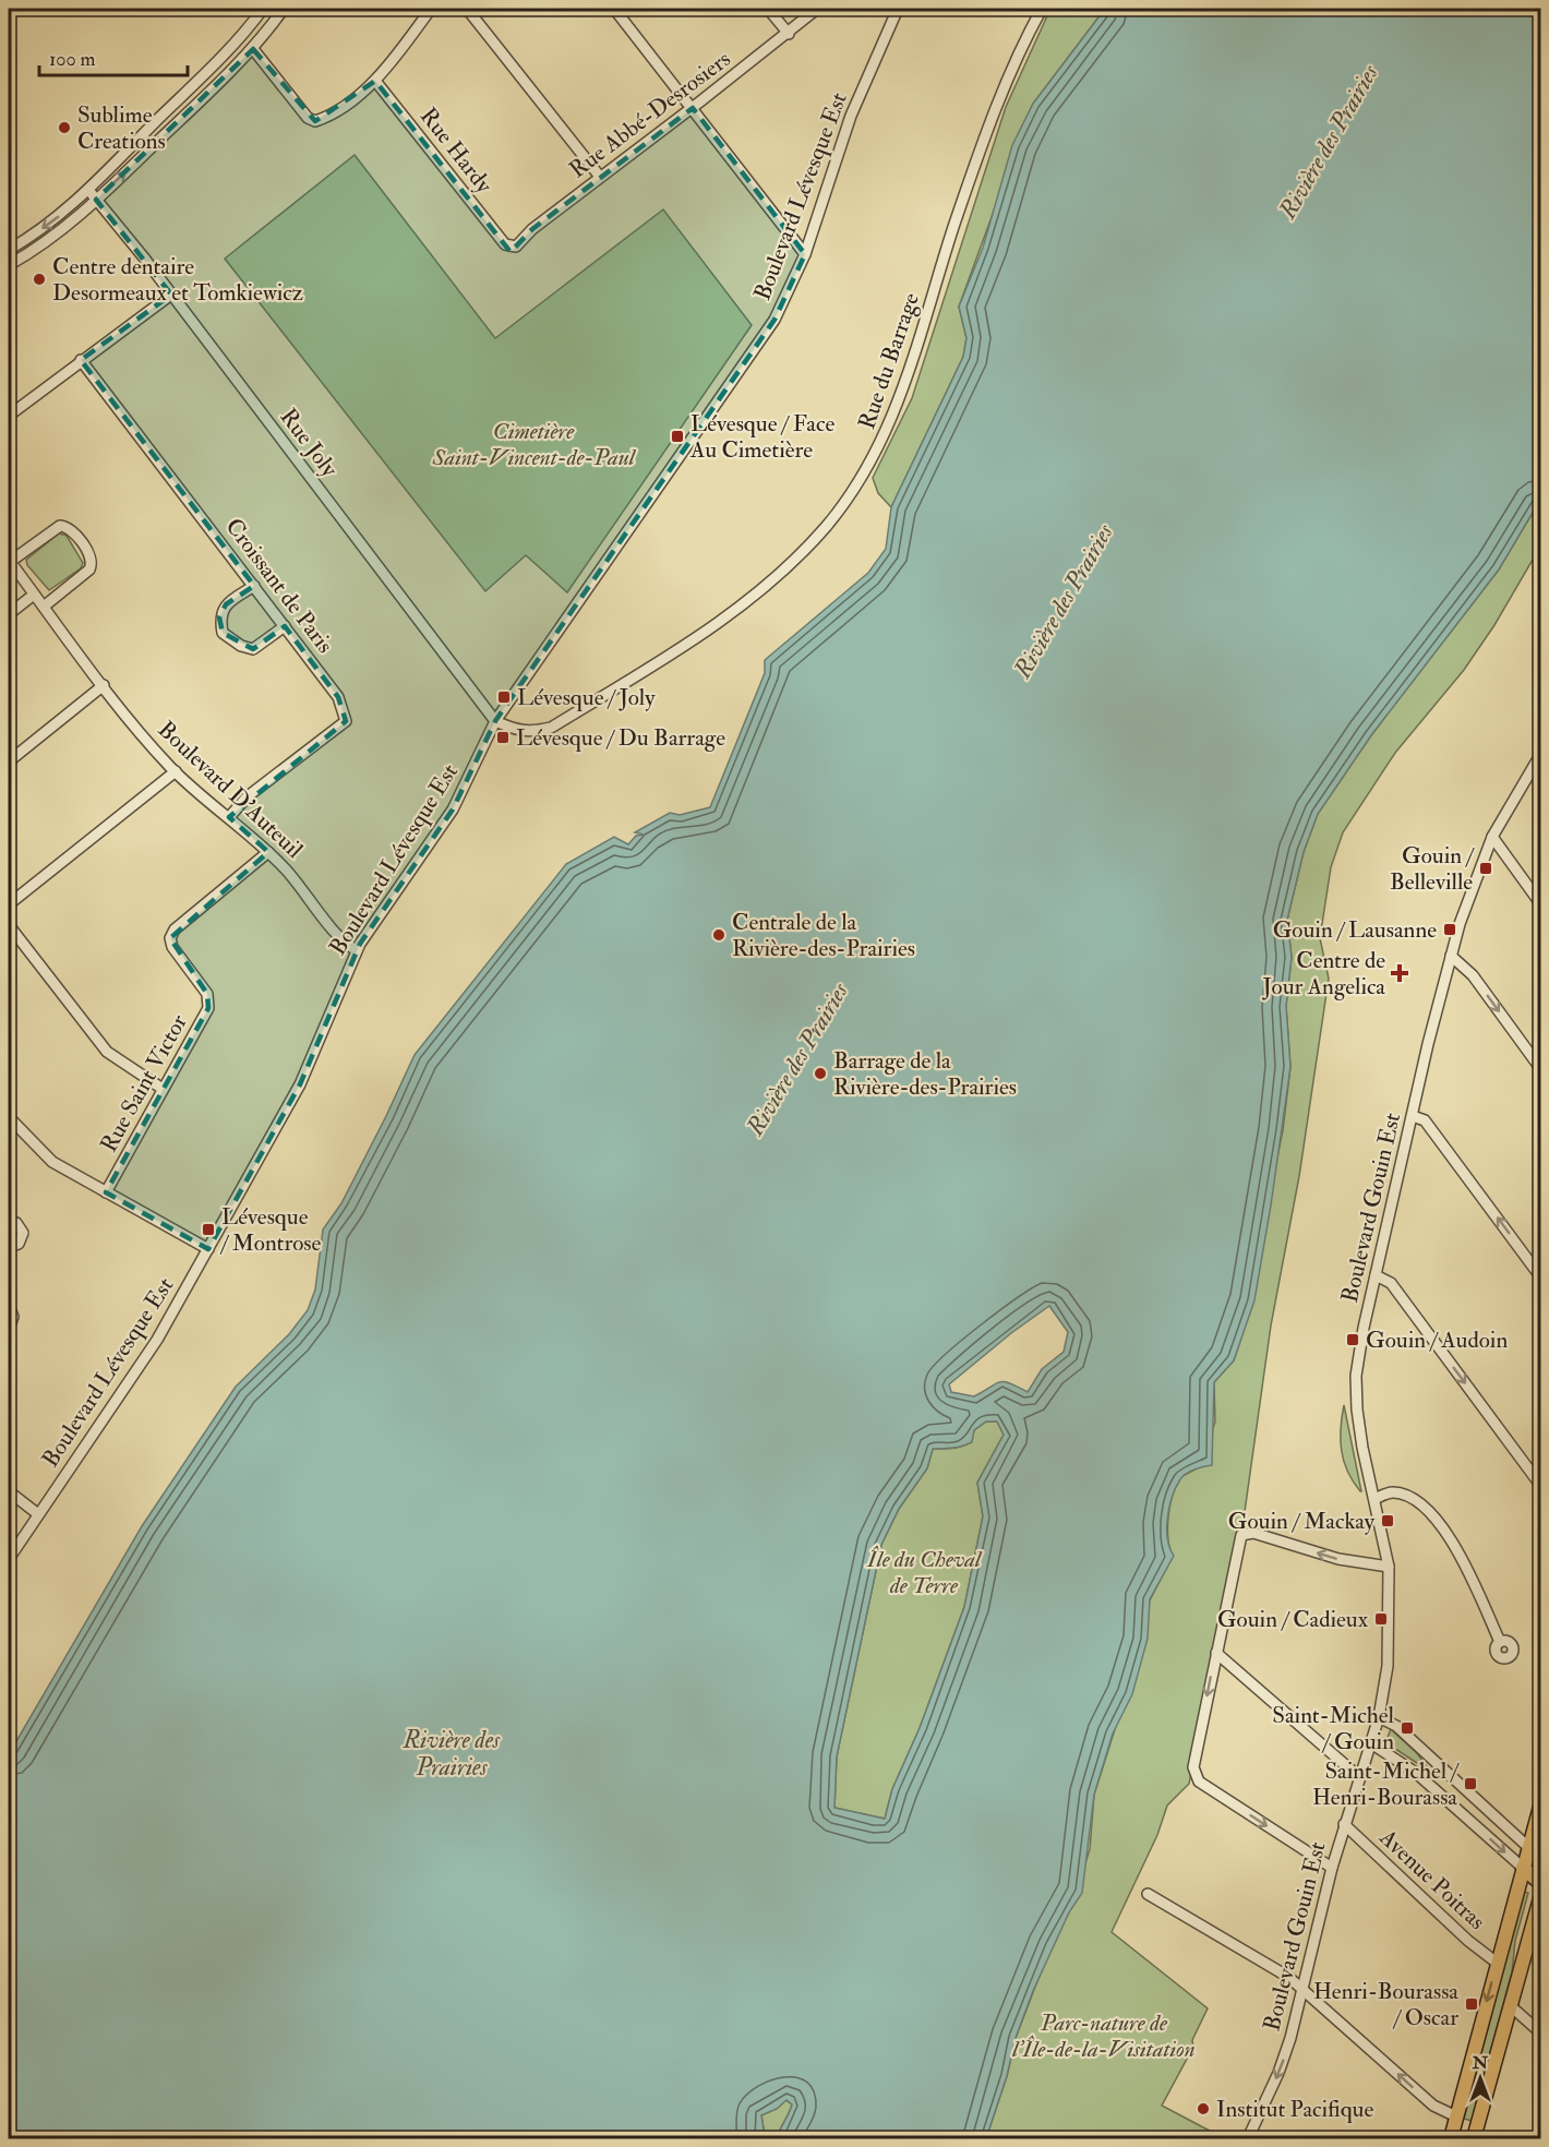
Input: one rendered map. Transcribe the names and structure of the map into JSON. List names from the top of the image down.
{
  "streets": {
    "street": [
      "Rue Abbé-Desrosiers",
      "Rue Hardy",
      "Boulevard Lévesque Est",
      "Rue du Barrage",
      "Rue Joly",
      "Croissant de Paris",
      "Boulevard D'Auteuil",
      "Rue Saint Victor",
      "Boulevard Gouin Est",
      "Avenue Poitras"
    ]
  },
  "crossings": [
    ["Rue Abbé-Desrosiers", "Rue Hardy"],
    ["Boulevard Lévesque Est", "Rue du Barrage"],
    ["Boulevard Lévesque Est", "Rue Joly"],
    ["Boulevard Lévesque Est", "Boulevard D'Auteuil"],
    ["Rue du Barrage", "Rue Joly"],
    ["Croissant de Paris", "Boulevard D'Auteuil"],
    ["Boulevard D'Auteuil", "Rue Saint Victor"],
    ["Boulevard Gouin Est", "Avenue Poitras"]
  ],
  "water": ["Rivière des Prairies"],
  "parks": ["Cimetière Saint-Vincent-de-Paul", "Île du Cheval de Terre", "Parc-nature de l'Île-de-la-Visitation"],
  "places": {
    "other": [
      "Sublime Creations",
      "Centre dentaire Desormeaux et Tomkiewicz",
      "Centrale de la Rivière-des-Prairies",
      "Barrage de la Rivière-des-Prairies",
      "Institut Pacifique"
    ],
    "transit": [
      "Lévesque / Face Au Cimetière",
      "Lévesque / Joly",
      "Lévesque / Du Barrage",
      "Gouin / Belleville",
      "Gouin / Lausanne",
      "Lévesque / Montrose",
      "Gouin / Audoin",
      "Gouin / Mackay",
      "Gouin / Cadieux",
      "Saint-Michel / Gouin",
      "Saint-Michel / Henri-Bourassa",
      "Henri-Bourassa / Oscar"
    ],
    "health": ["Centre de Jour Angelica"]
  },
  "scale_bar": "100 m",
  "north": "top"
}
